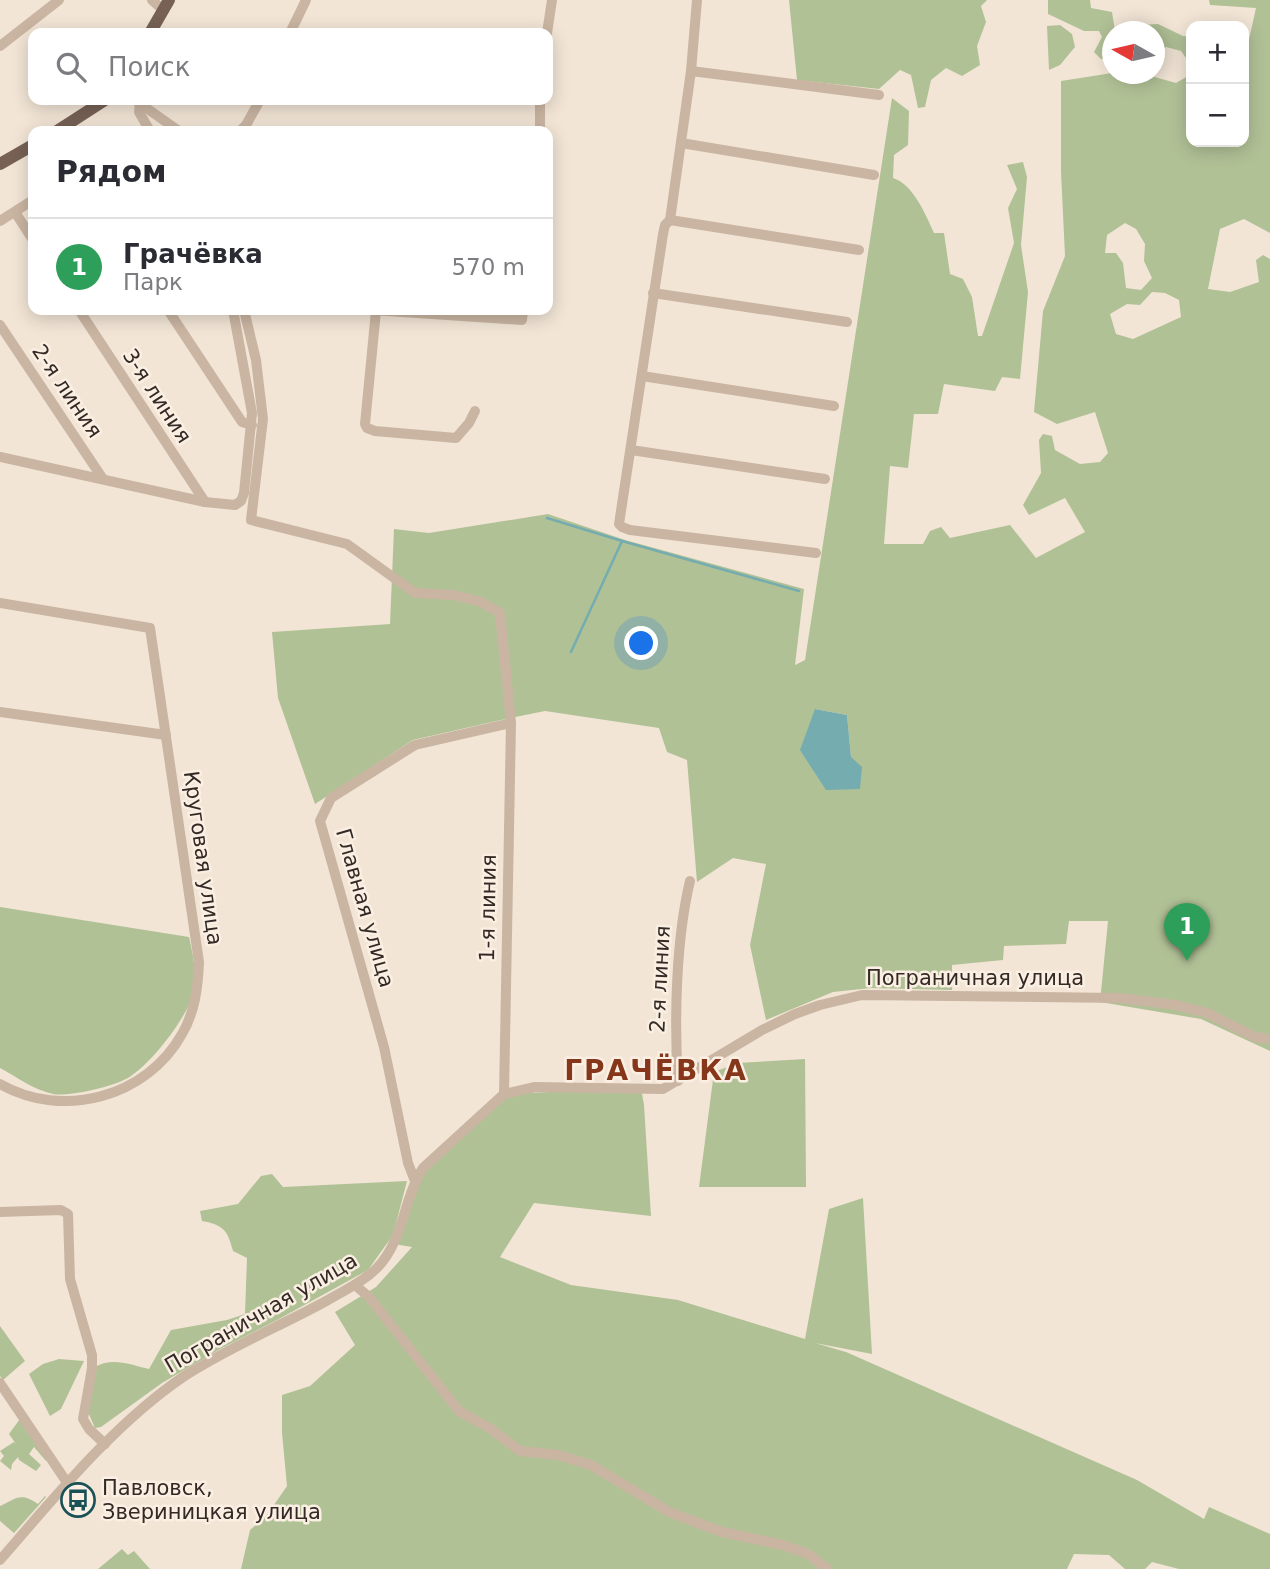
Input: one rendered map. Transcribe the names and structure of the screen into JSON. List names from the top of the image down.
{
  "streets": {
    "street": [
      "2-я линия",
      "3-я линия",
      "Круговая улица",
      "Главная улица",
      "1-я линия",
      "Пограничная улица"
    ]
  },
  "crossings": [
    ["2-я линия", "Пограничная улица"],
    ["Главная улица", "1-я линия"],
    ["Главная улица", "Пограничная улица"],
    ["1-я линия", "Пограничная улица"]
  ],
  "districts": ["ГРАЧЁВКА"],
  "places": {
    "bus stop": ["Павловск, Звериницкая улица"]
  },
  "north": "left",
  "page": {
    "map_buttons": ["+", "−"],
    "search": "Поиск",
    "heading": "Рядом",
    "list": [
      {
        "mark": "1",
        "name": "Грачёвка",
        "note": "Парк",
        "value": "570 m"
      }
    ],
    "pins": "1"
  }
}
